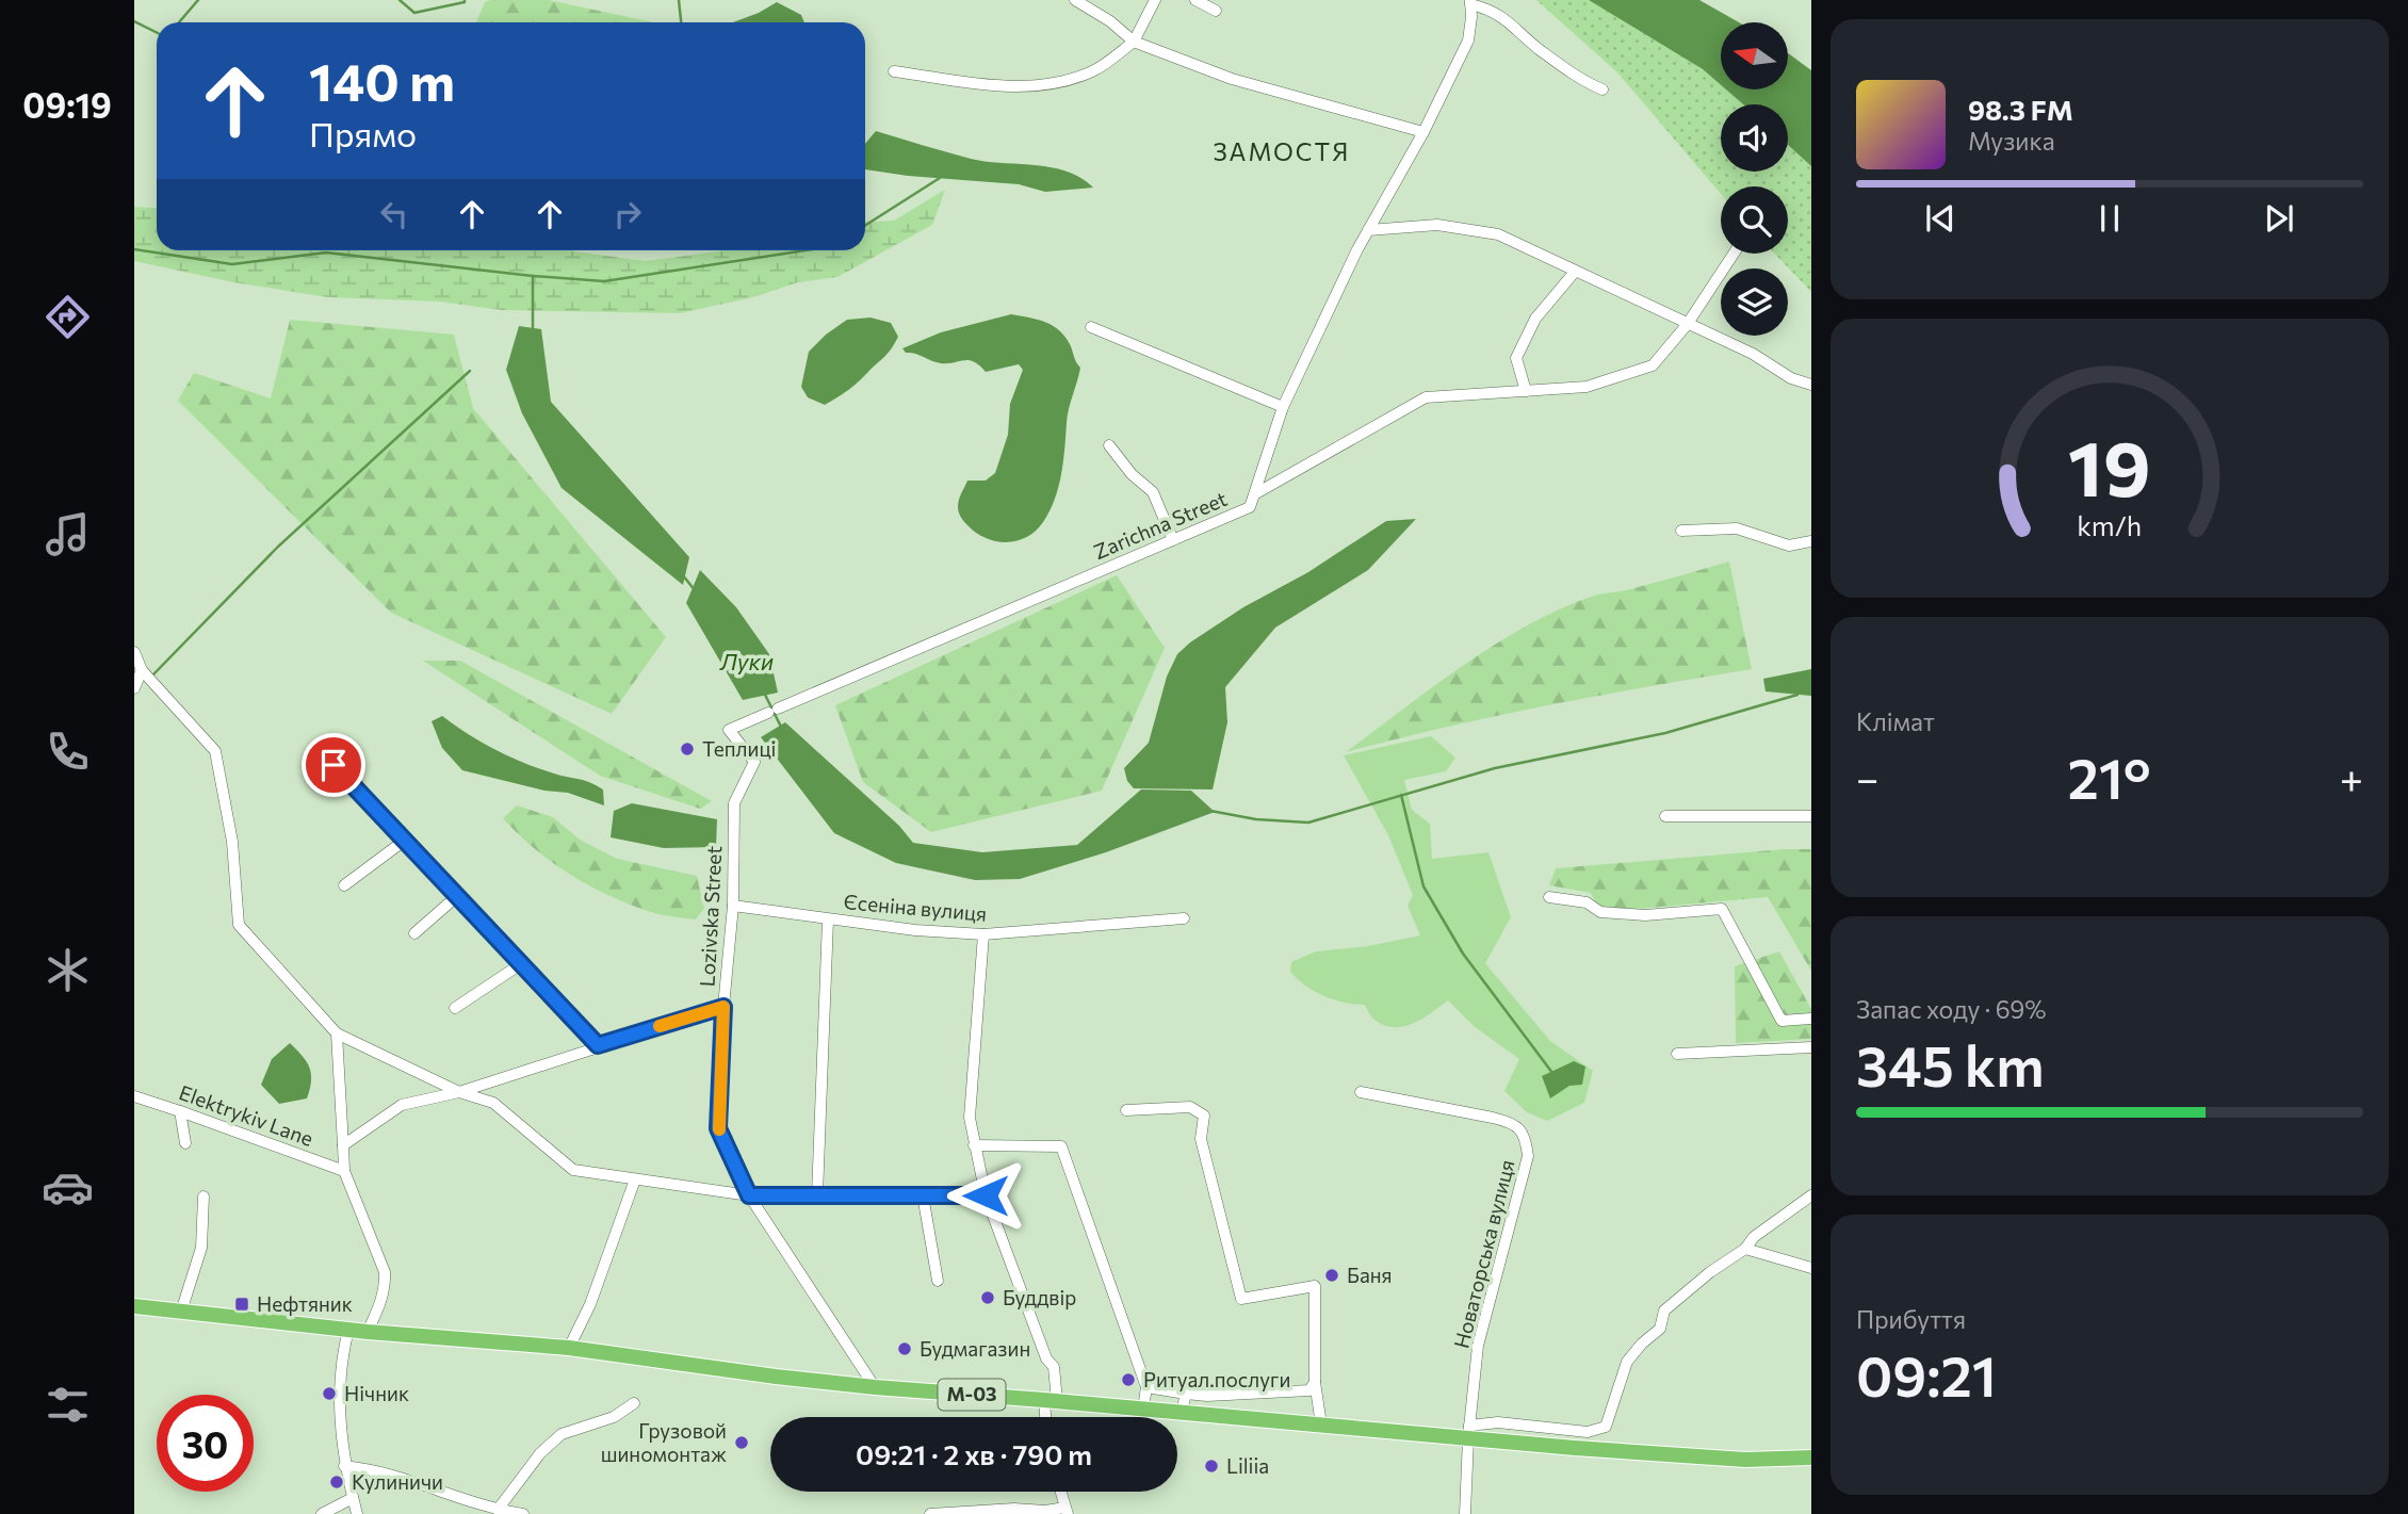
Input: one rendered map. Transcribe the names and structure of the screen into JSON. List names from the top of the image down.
{
  "streets": {
    "highway": ["М-03"],
    "street": [
      "Zarichna Street",
      "Єсеніна вулиця",
      "Lozivska Street",
      "Elektrykiv Lane",
      "Новаторська вулиця"
    ]
  },
  "crossings": [
    ["Zarichna Street", "Lozivska Street"],
    ["Єсеніна вулиця", "Lozivska Street"],
    ["Lozivska Street", "М-03"],
    ["Новаторська вулиця", "М-03"]
  ],
  "districts": ["ЗАМОСТЯ"],
  "water": ["Луки"],
  "places": {
    "other": [
      "Теплиці",
      "Баня",
      "Буддвір",
      "Будмагазин",
      "Ритуал.послуги",
      "Нічник",
      "Грузовой шиномонтаж",
      "Liliia",
      "Кулиничи"
    ],
    "transit": ["Нефтяник"]
  },
  "north": "left",
  "page": {
    "tabs": "09:19",
    "turn": ["140 m", "Прямо"],
    "song": ["98.3 FM", "Музика"],
    "tile": [
      "Клімат",
      ["Запас ходу · 69%", "345 km"],
      ["Прибуття", "09:21"]
    ],
    "heat": ["−", "21°", "+"],
    "limit": "30",
    "trip": "09:21 · 2 хв · 790 m",
    "gauge": ["19", "km/h"]
  }
}
